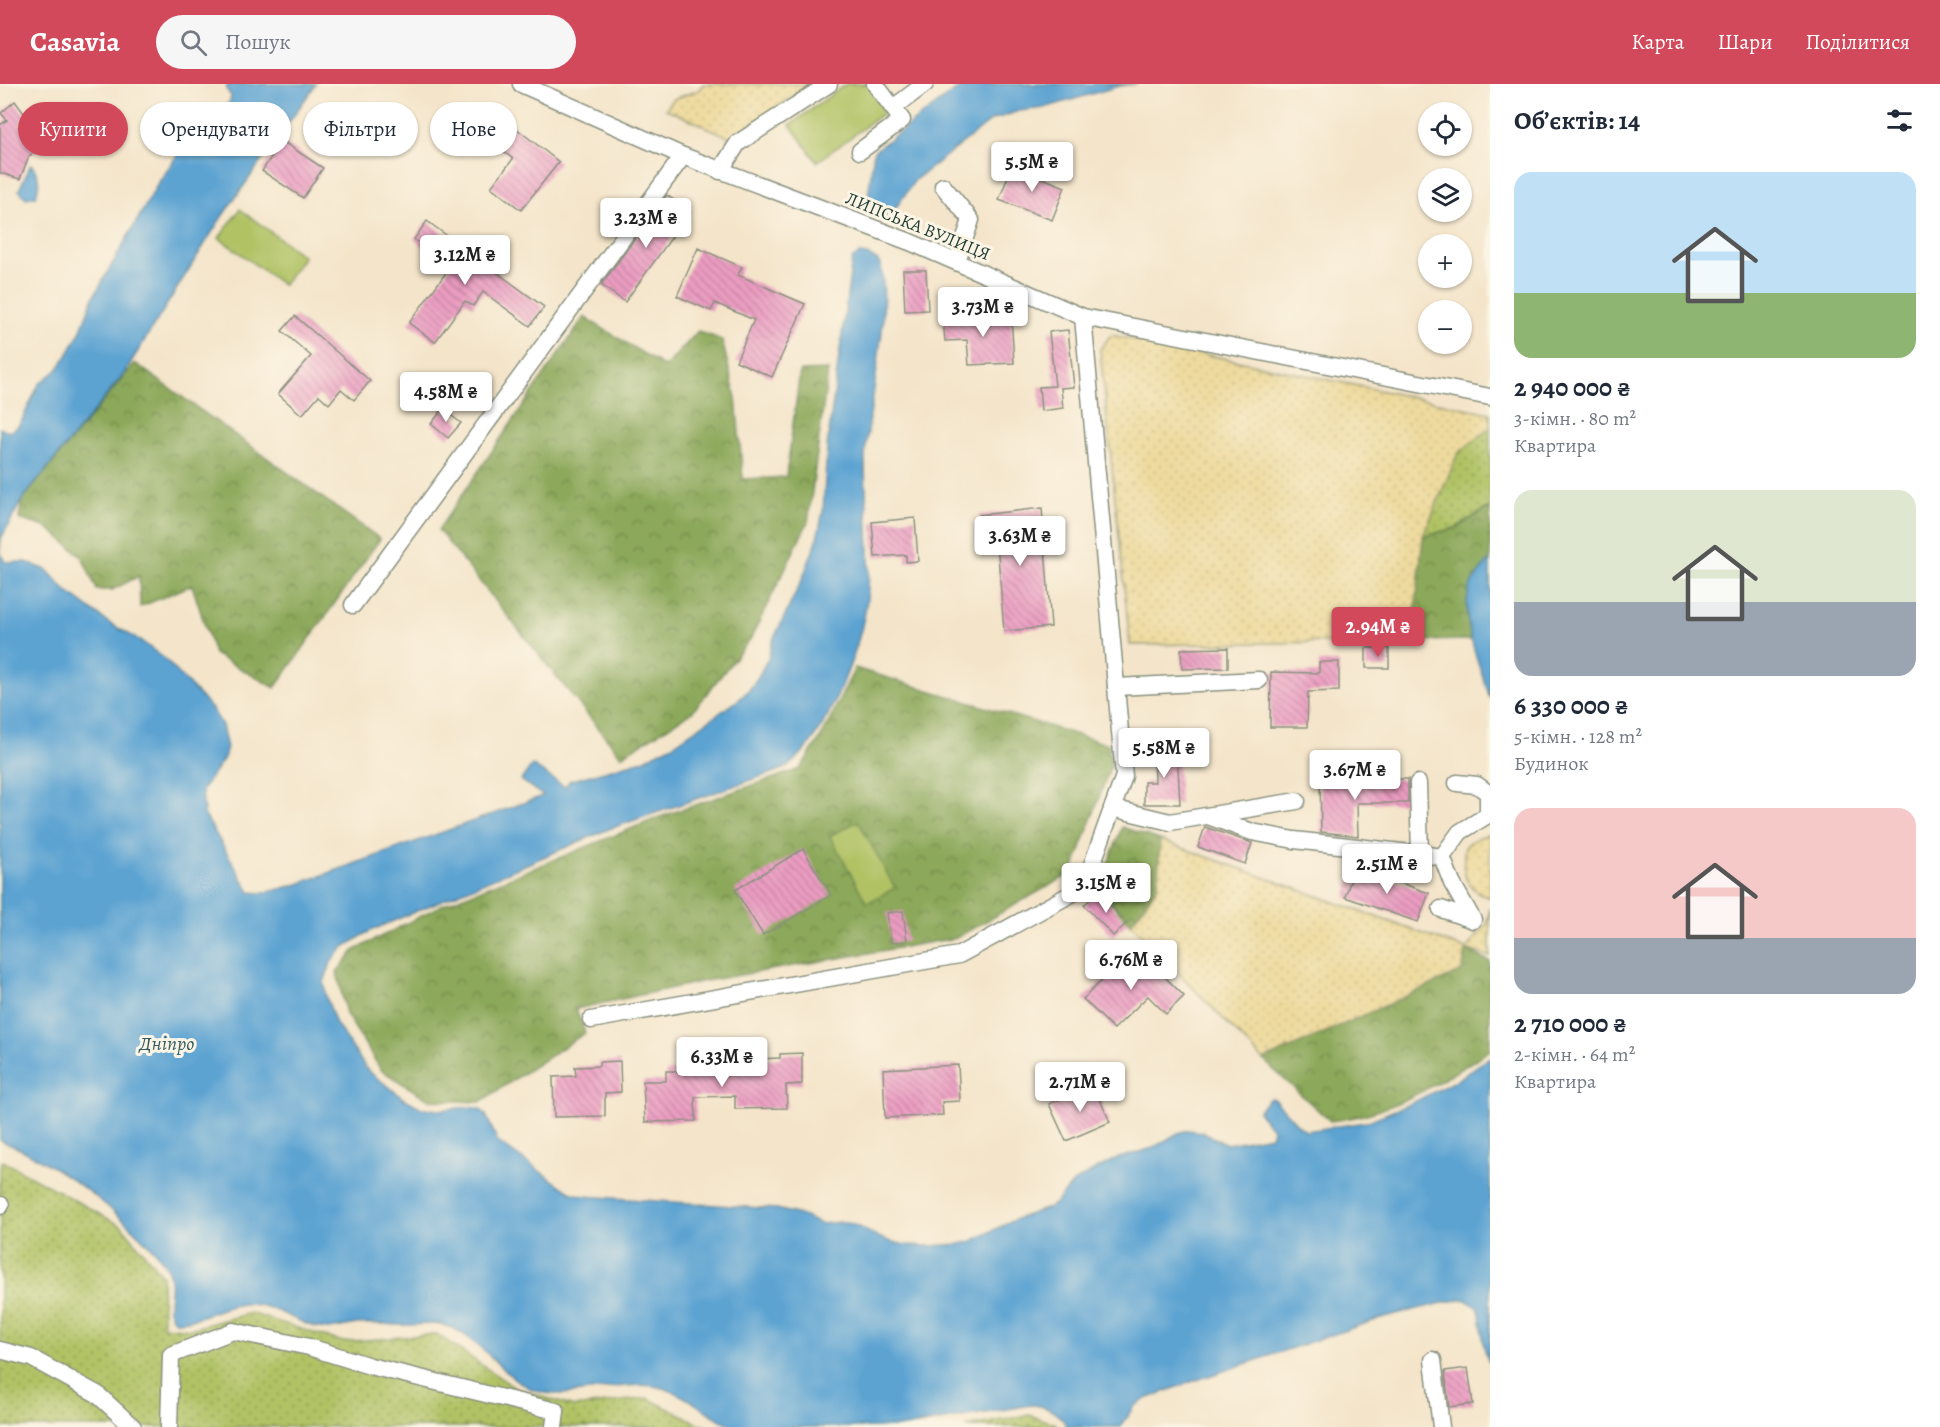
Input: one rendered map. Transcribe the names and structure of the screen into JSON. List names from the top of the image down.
{
  "streets": {
    "street": ["ЛИПСЬКА ВУЛИЦЯ"]
  },
  "water": ["Дніпро"],
  "page": {
    "header": "Casavia",
    "search": "Пошук",
    "nav": ["Карта", "Шари", "Поділитися"],
    "heading": "Об’єктів: 14",
    "map_buttons": ["+", "−"],
    "chip": [
      "Купити",
      "Орендувати",
      "Фільтри",
      "Нове"
    ],
    "price": [
      "5.5M ₴",
      "3.23M ₴",
      "3.12M ₴",
      "3.73M ₴",
      "4.58M ₴",
      "3.63M ₴",
      "2.94M ₴",
      "5.58M ₴",
      "3.67M ₴",
      "2.51M ₴",
      "3.15M ₴",
      "6.76M ₴",
      "6.33M ₴",
      "2.71M ₴"
    ],
    "list": [
      {
        "name": "2 940 000 ₴",
        "note": "3-кімн. · 80 m² · Квартира"
      },
      {
        "name": "6 330 000 ₴",
        "note": "5-кімн. · 128 m² · Будинок"
      },
      {
        "name": "2 710 000 ₴",
        "note": "2-кімн. · 64 m² · Квартира"
      }
    ]
  }
}
